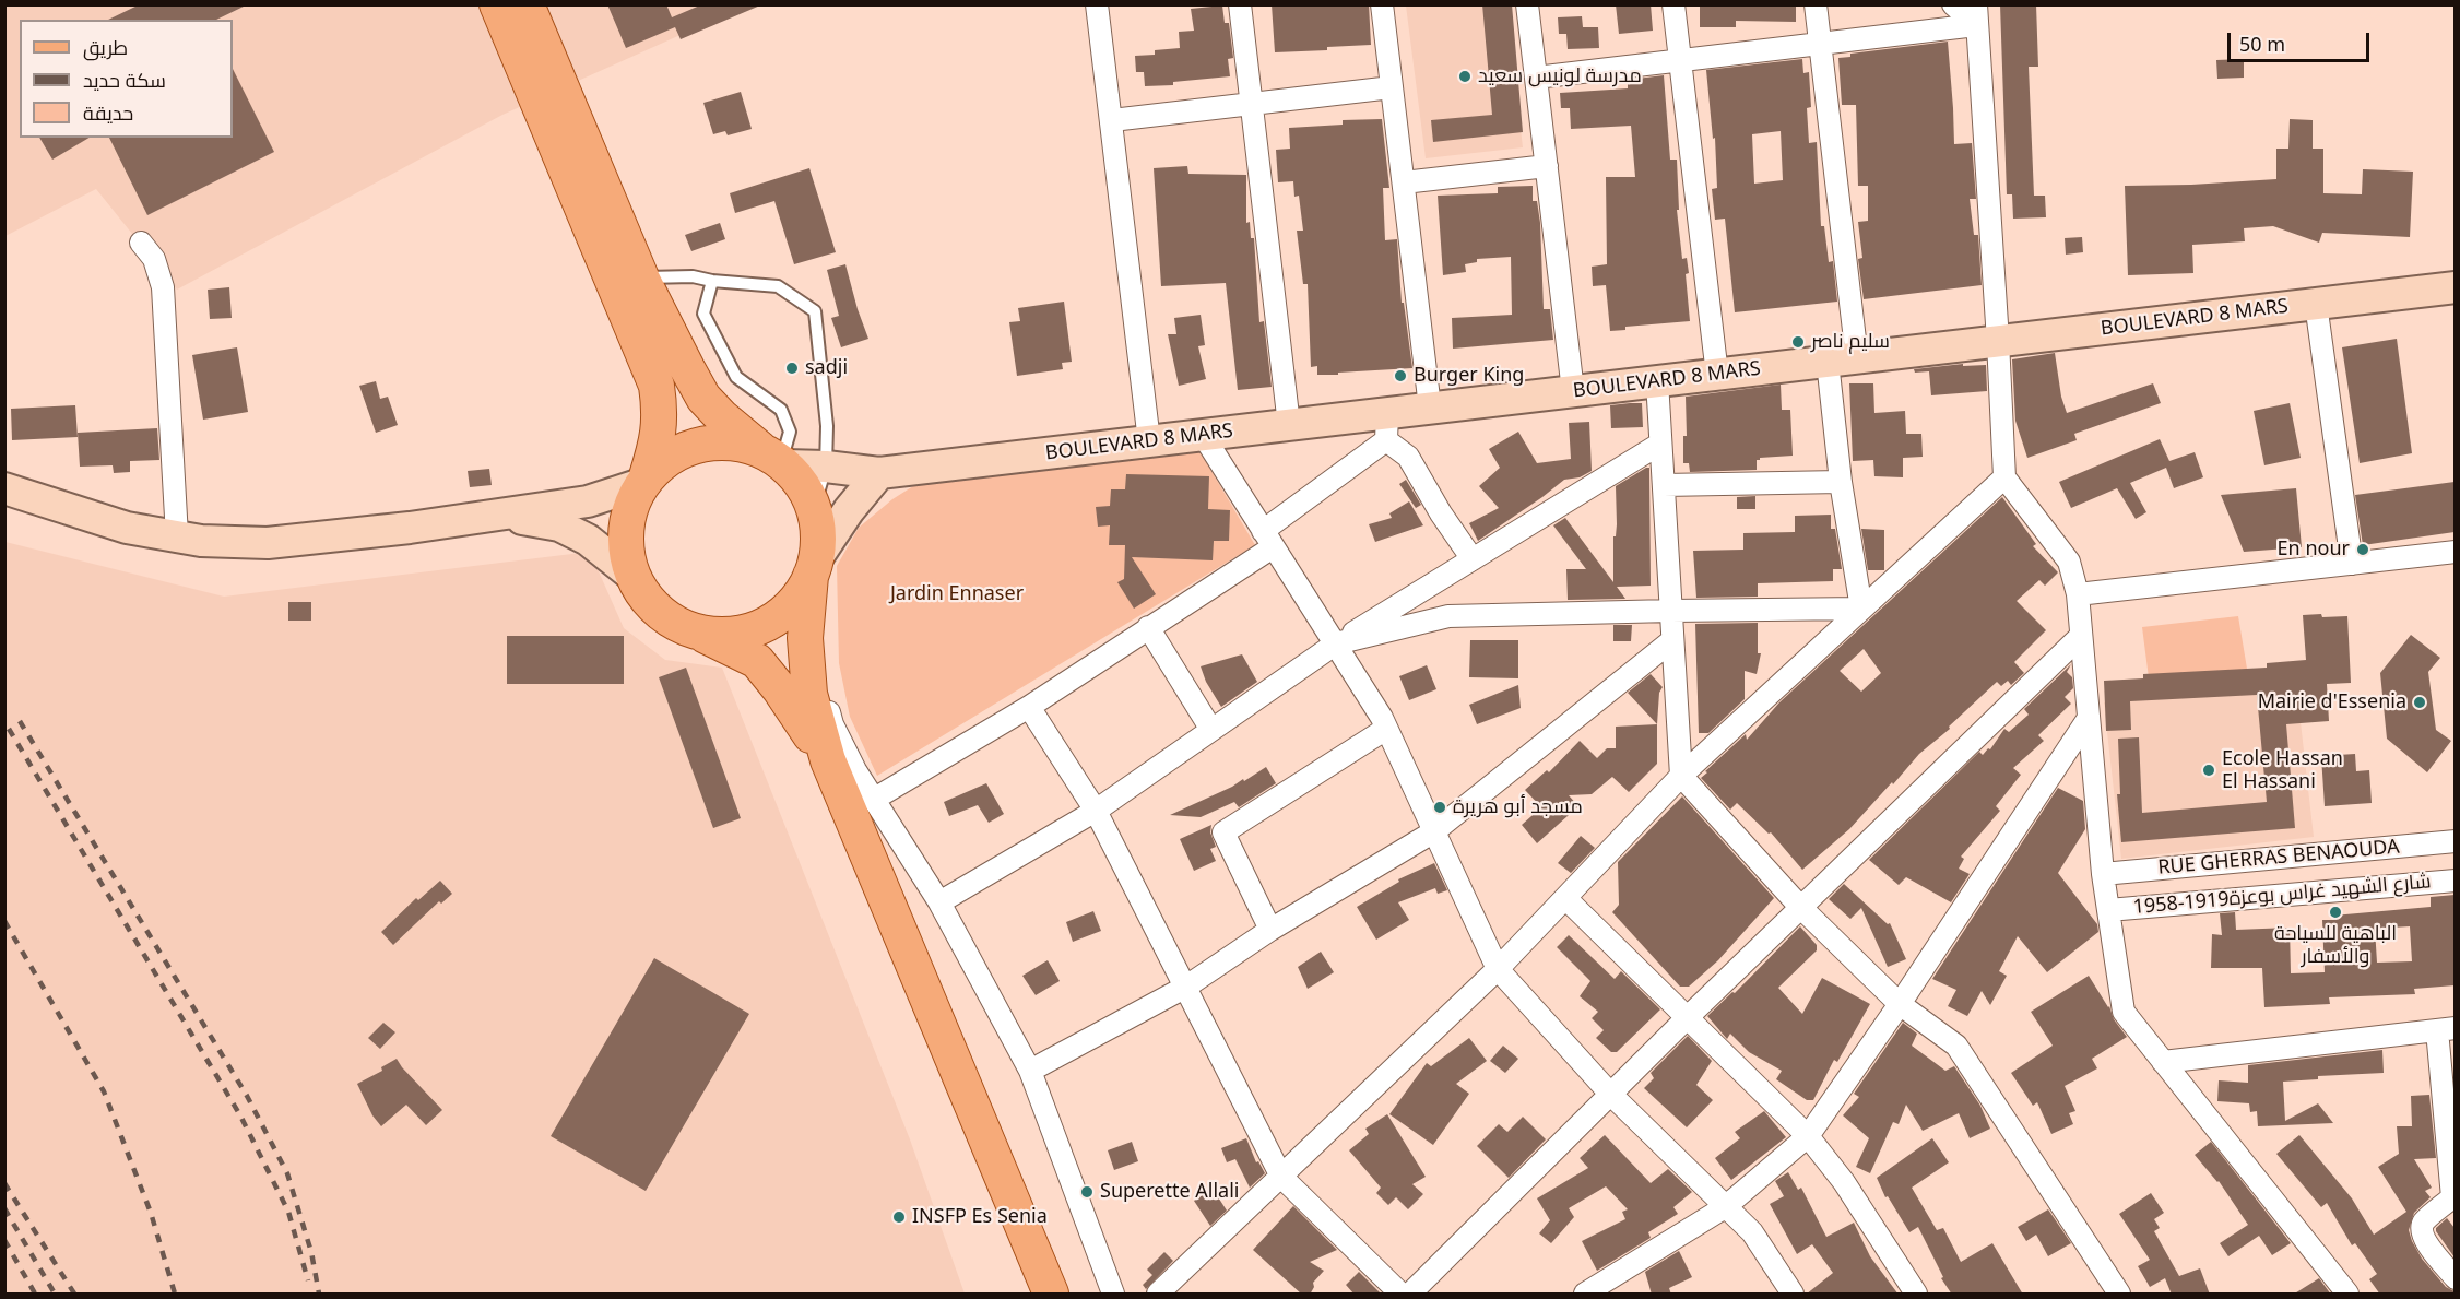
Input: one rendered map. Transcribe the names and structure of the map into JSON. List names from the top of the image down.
{
  "streets": {
    "main road": ["BOULEVARD 8 MARS"],
    "street": ["RUE GHERRAS BENAOUDA", "شارع الشهيد غراس بوعزة1919-1958"]
  },
  "parks": ["Jardin Ennaser"],
  "places": [
    "مدرسة لونيس سعيد",
    "سليم ناصر",
    "sadji",
    "Burger King",
    "En nour",
    "Mairie d'Essenia",
    "Ecole Hassan El Hassani",
    "مسجد أبو هريرة",
    "الباهية للسياحة والأسفار",
    "Superette Allali",
    "INSFP Es Senia"
  ],
  "legend": ["طريق", "سكة حديد", "حديقة"],
  "scale_bar": "50 m"
}
